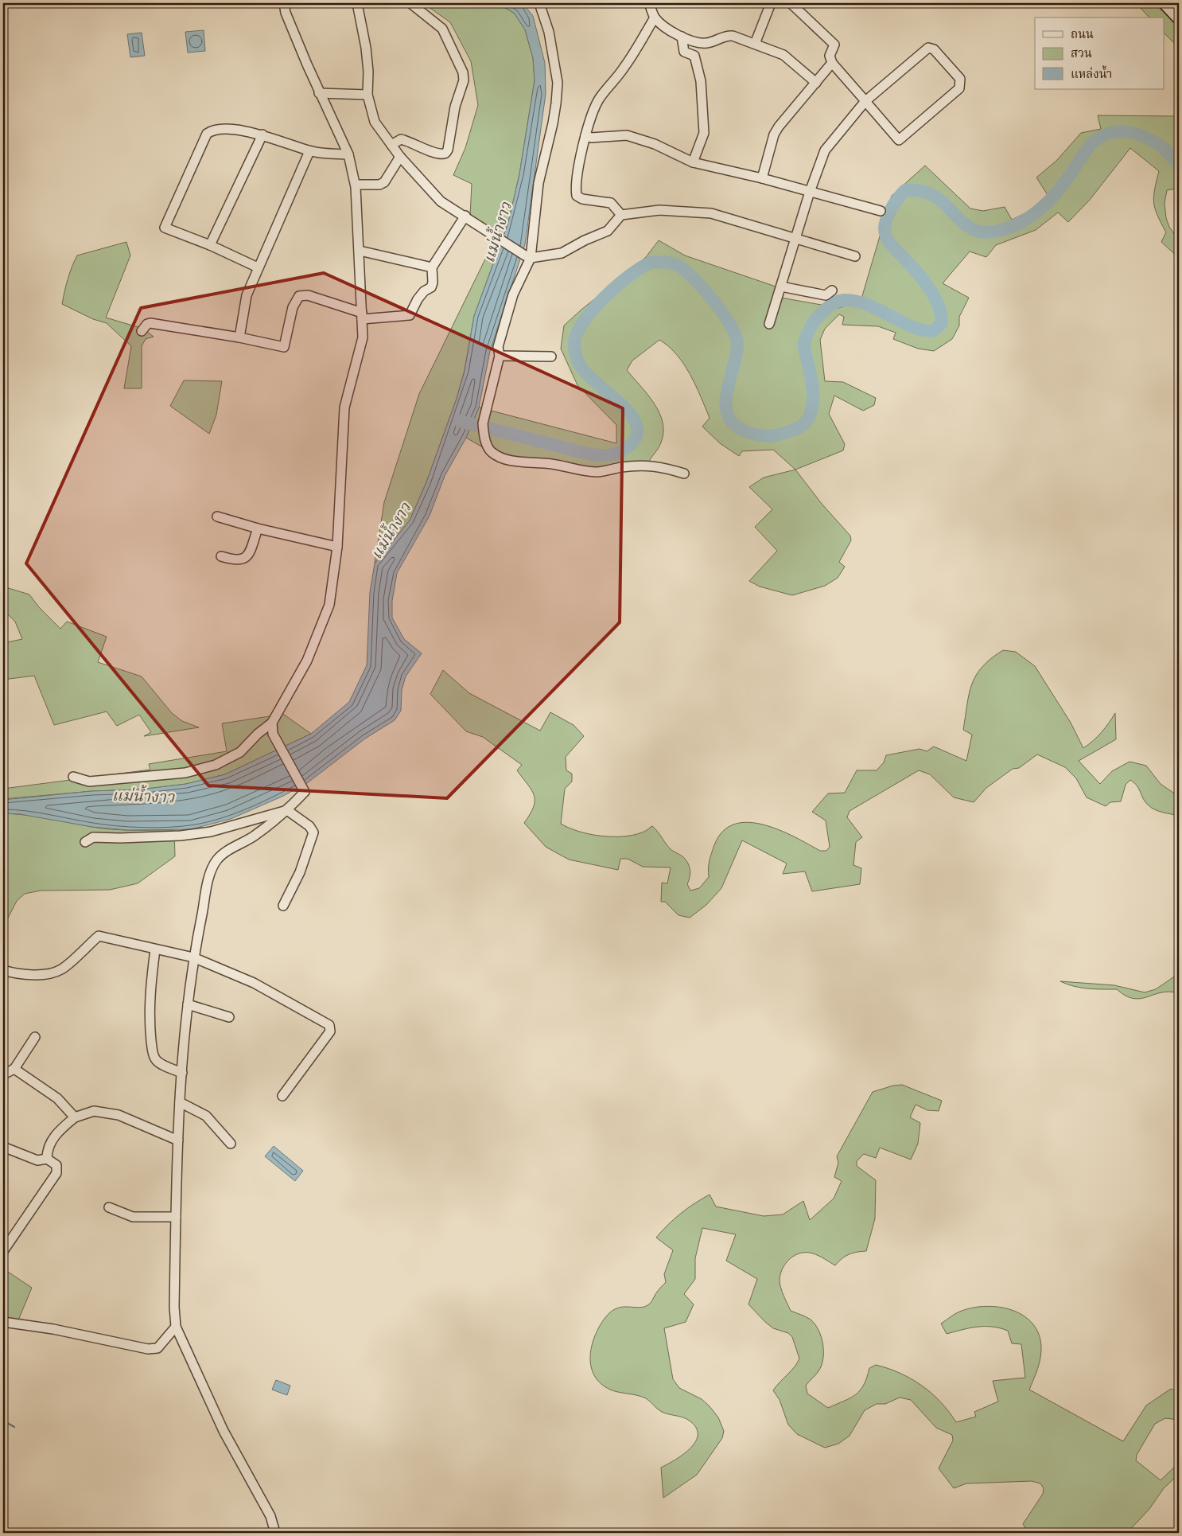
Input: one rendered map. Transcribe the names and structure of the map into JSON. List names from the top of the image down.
{
  "water": ["แม่น้ำงาว"],
  "legend": ["ถนน", "สวน", "แหล่งน้ำ"]
}
